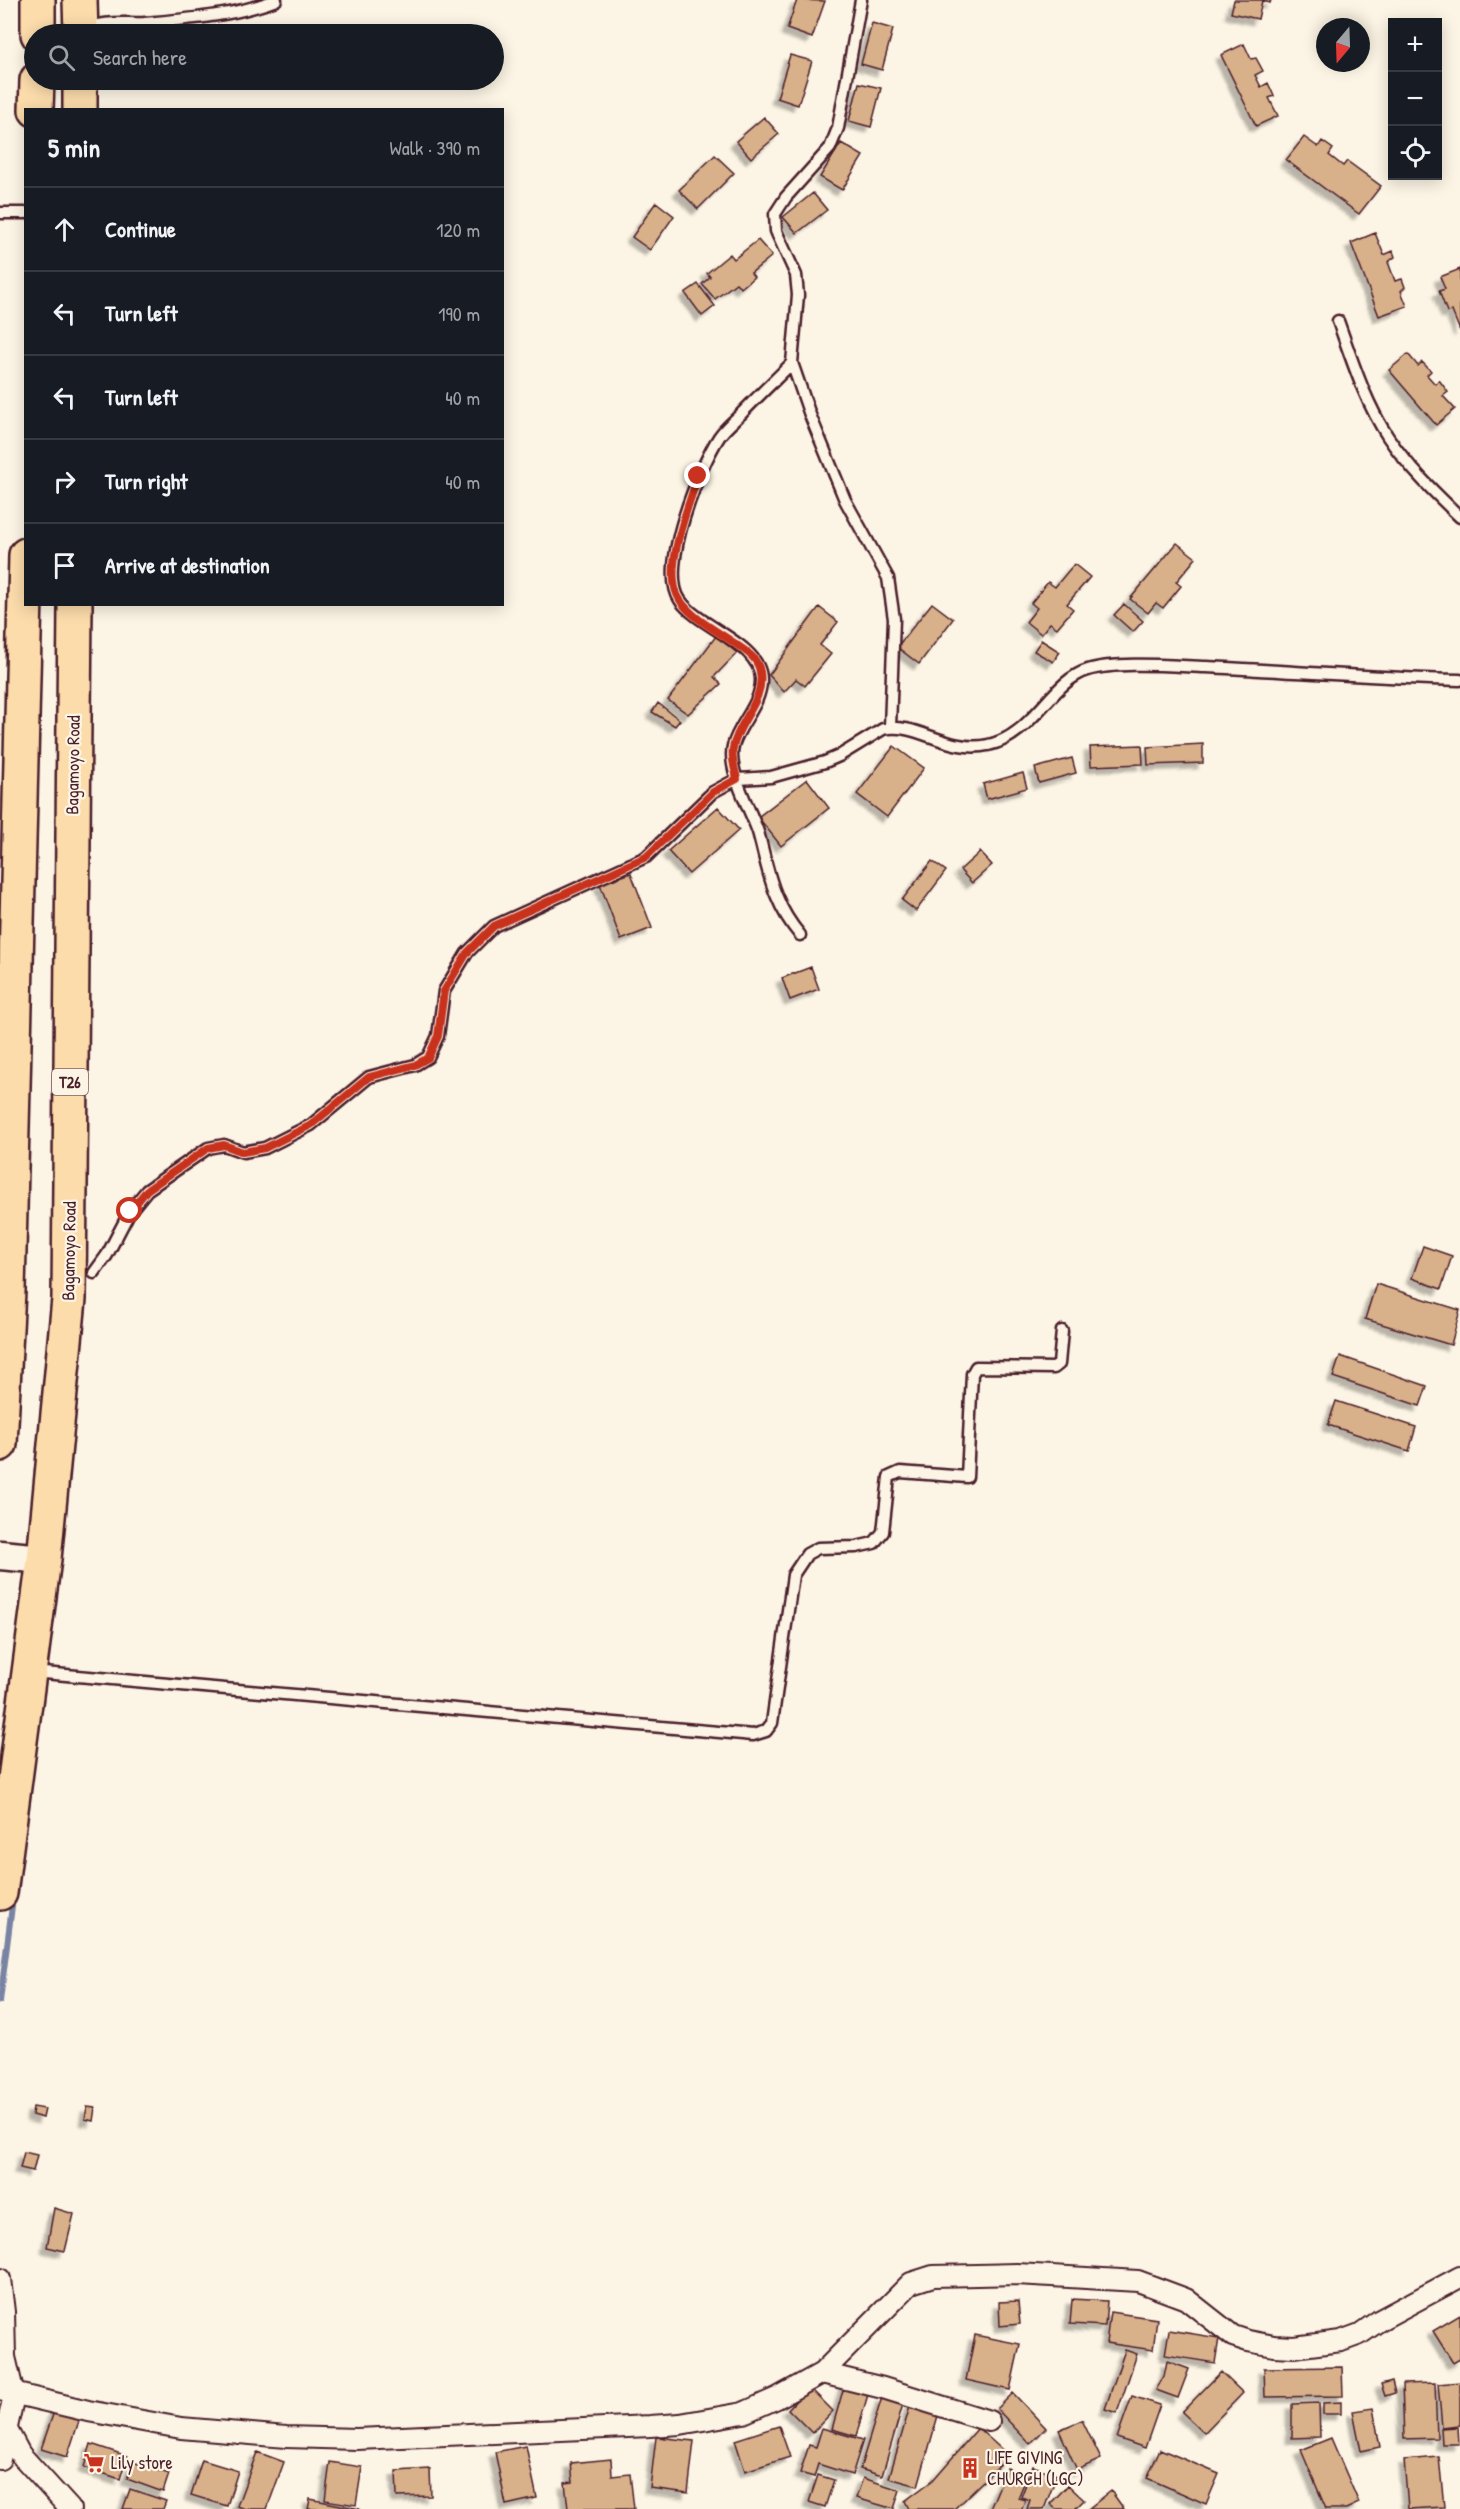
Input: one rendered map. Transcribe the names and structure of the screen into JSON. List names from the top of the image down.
{
  "streets": {
    "highway": ["Bagamoyo Road", "T26"]
  },
  "places": {
    "supermarket": ["Lily store"],
    "building": ["LIFE GIVING CHURCH (LGC)"]
  },
  "north": "bottom",
  "page": {
    "map_buttons": ["+", "−"],
    "search": "Search here",
    "heading": ["5 min", "Walk · 390 m"],
    "list": [
      ["Continue", "120 m"],
      ["Turn left", "190 m"],
      ["Turn left", "40 m"],
      ["Turn right", "40 m"],
      "Arrive at destination"
    ]
  }
}
